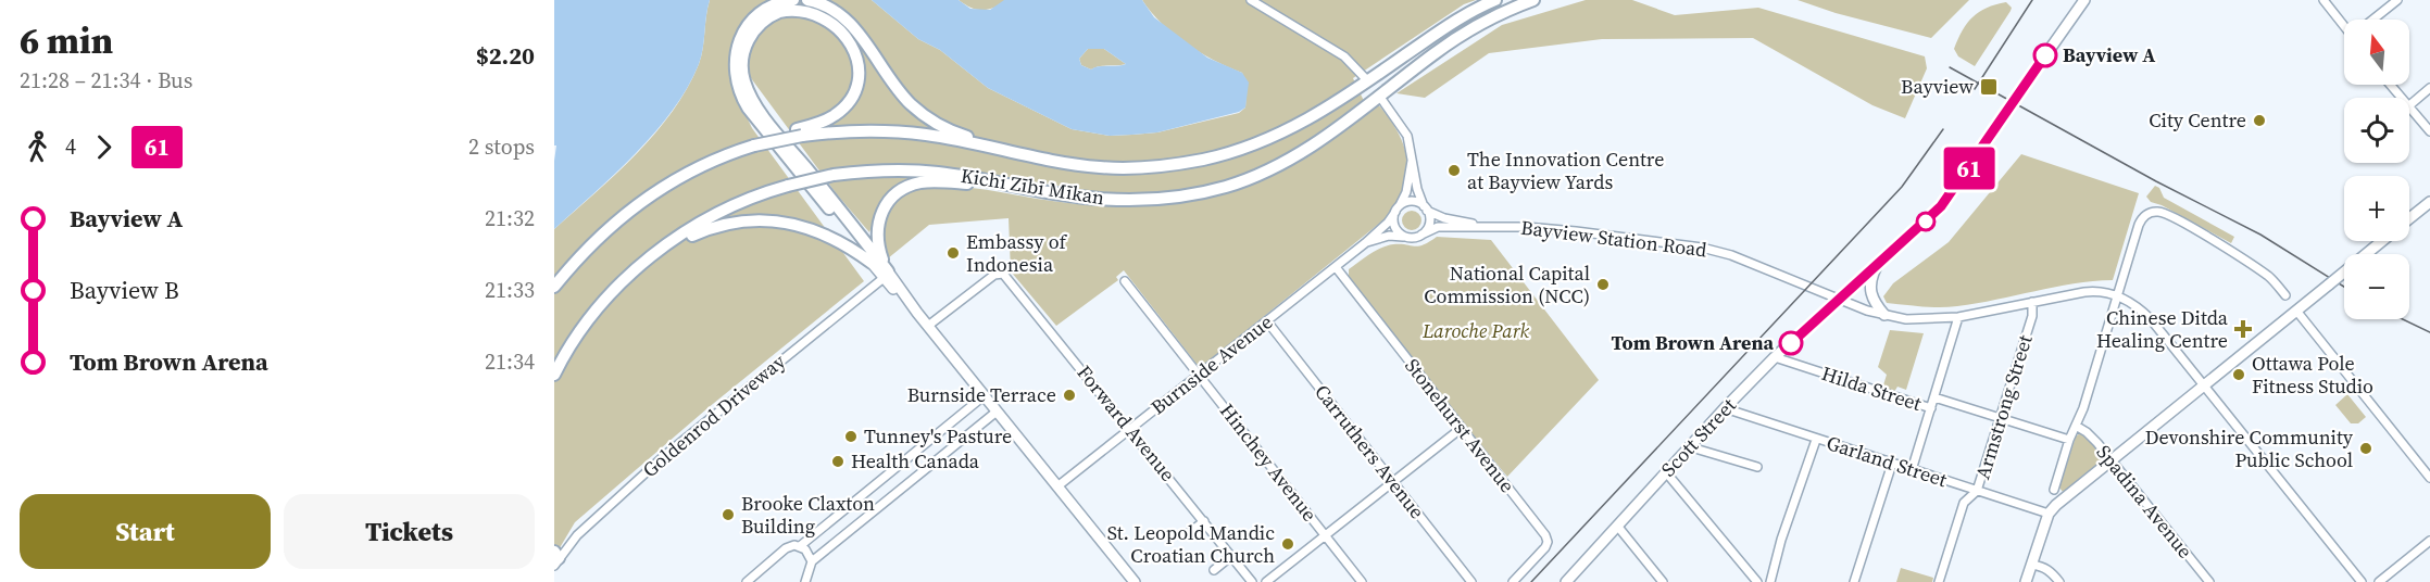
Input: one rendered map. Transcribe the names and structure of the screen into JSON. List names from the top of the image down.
{
  "streets": {
    "highway": ["Kichi Zībī Mīkan"],
    "main road": ["Scott Street"],
    "street": [
      "Bayview Station Road",
      "Burnside Avenue",
      "Hilda Street",
      "Armstrong Street",
      "Goldenrod Driveway",
      "Forward Avenue",
      "Stonehurst Avenue",
      "Carruthers Avenue",
      "Garland Street",
      "Hinchey Avenue",
      "Spadina Avenue"
    ]
  },
  "crossings": [
    ["Bayview Station Road", "Burnside Avenue"],
    ["Bayview Station Road", "Armstrong Street"],
    ["Bayview Station Road", "Scott Street"],
    ["Burnside Avenue", "Forward Avenue"],
    ["Burnside Avenue", "Stonehurst Avenue"],
    ["Burnside Avenue", "Carruthers Avenue"],
    ["Burnside Avenue", "Hinchey Avenue"],
    ["Hilda Street", "Armstrong Street"],
    ["Hilda Street", "Scott Street"],
    ["Armstrong Street", "Garland Street"],
    ["Scott Street", "Garland Street"]
  ],
  "parks": ["Laroche Park"],
  "places": {
    "other": [
      "Bayview A",
      "City Centre",
      "The Innovation Centre at Bayview Yards",
      "Embassy of Indonesia",
      "National Capital Commission (NCC)",
      "Tom Brown Arena",
      "Ottawa Pole Fitness Studio",
      "Burnside Terrace",
      "Tunney's Pasture",
      "Devonshire Community Public School",
      "Health Canada",
      "Brooke Claxton Building",
      "St. Leopold Mandic Croatian Church"
    ],
    "transit": ["Bayview"],
    "health": ["Chinese Ditda Healing Centre"]
  },
  "lines": ["bus line 61"],
  "north": "top",
  "page": {
    "heading": ["6 min", "21:28 – 21:34 · Bus", "$2.20"],
    "on_map": "61",
    "map_buttons": ["+", "−"],
    "legs": ["4", "61", "2 stops"],
    "list": [
      {
        "name": "Bayview A",
        "value": "21:32"
      },
      {
        "name": "Bayview B",
        "value": "21:33"
      },
      {
        "name": "Tom Brown Arena",
        "value": "21:34"
      }
    ],
    "buttons": ["Start", "Tickets"]
  }
}
